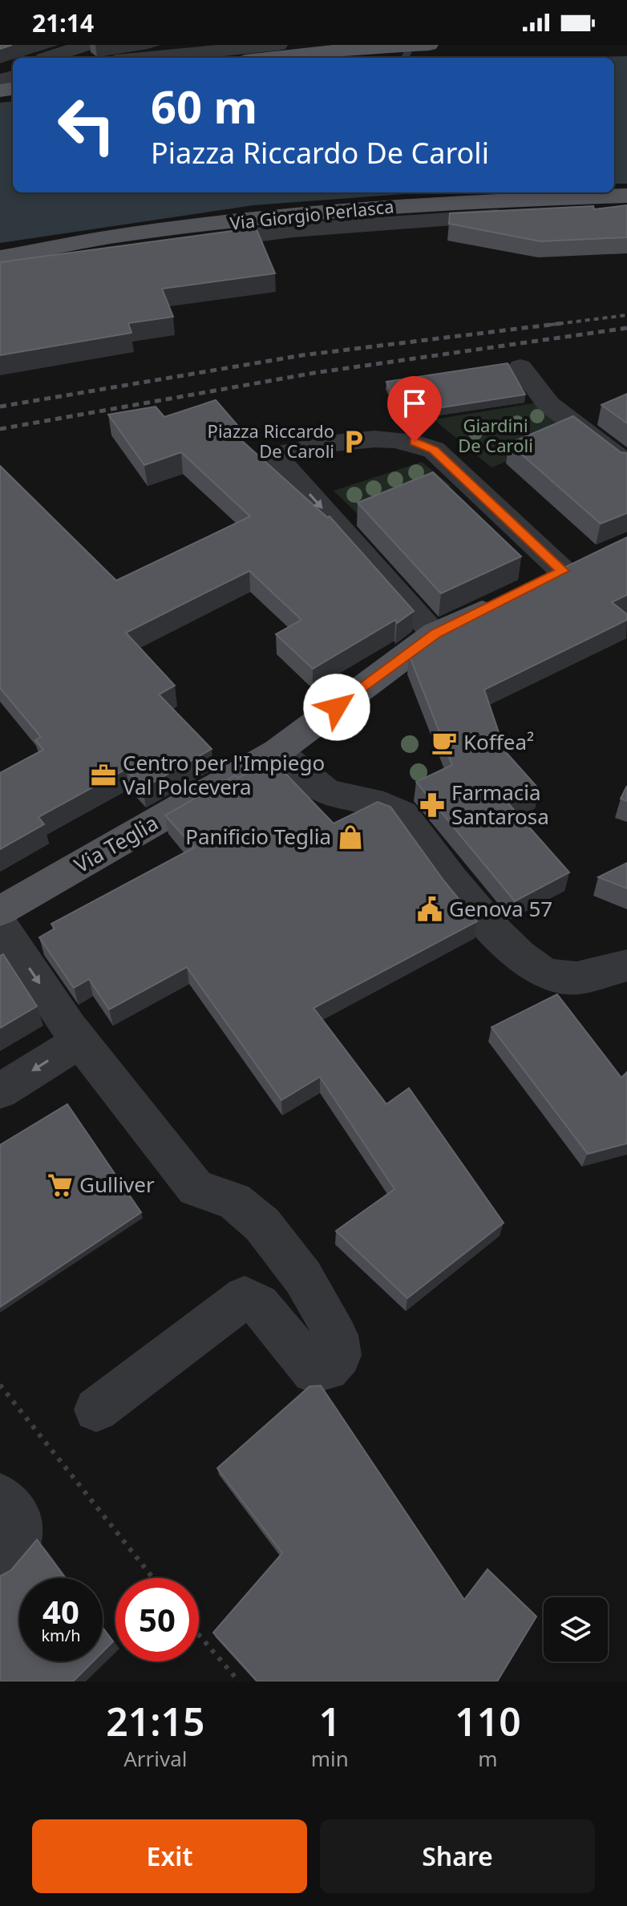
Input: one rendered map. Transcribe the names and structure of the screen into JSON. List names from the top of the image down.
{
  "streets": {
    "main road": ["Via Giorgio Perlasca", "Via Teglia"]
  },
  "parks": ["Giardini De Caroli"],
  "places": {
    "parking": ["Piazza Riccardo De Caroli"],
    "cafe": ["Koffea²"],
    "office": ["Centro per l'Impiego Val Polcevera"],
    "pharmacy": ["Farmacia Santarosa"],
    "shop": ["Panificio Teglia"],
    "public building": ["Genova 57"],
    "supermarket": ["Gulliver"]
  },
  "page": {
    "status": "21:14",
    "turn": ["60 m", "Piazza Riccardo De Caroli"],
    "speed": "40 km/h",
    "limit": "50",
    "eta": [
      "21:15",
      "Arrival",
      "1",
      "min",
      "110",
      "m"
    ],
    "buttons": ["Exit", "Share"]
  }
}
